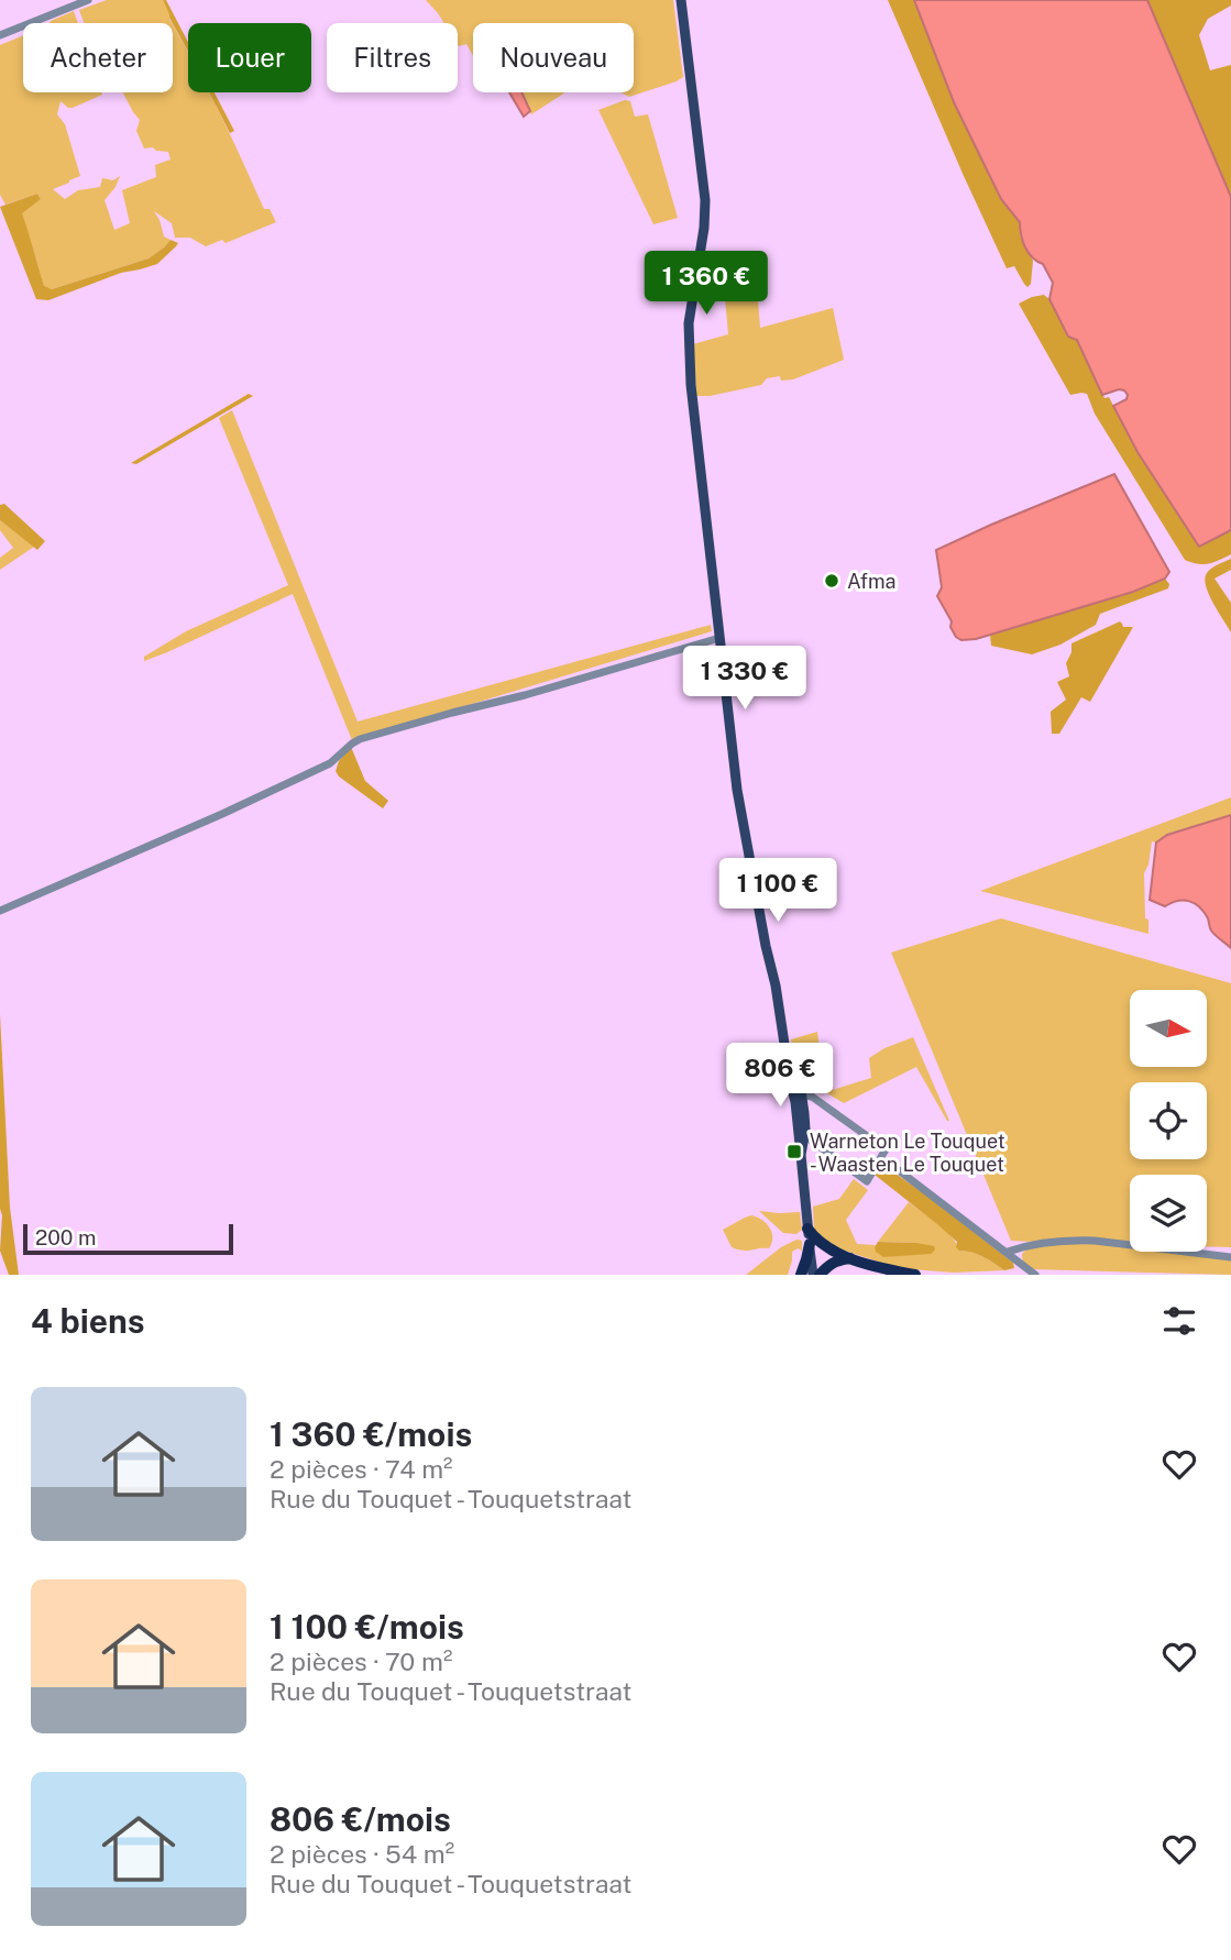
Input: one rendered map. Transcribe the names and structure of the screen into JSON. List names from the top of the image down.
{
  "places": {
    "other": ["Afma"],
    "transit": ["Warneton Le Touquet - Waasten Le Touquet"]
  },
  "scale_bar": "200 m",
  "north": "right",
  "page": {
    "chip": [
      "Acheter",
      "Louer",
      "Filtres",
      "Nouveau"
    ],
    "price": [
      "1 360 €",
      "1 330 €",
      "1 100 €",
      "806 €"
    ],
    "scale": "200 m",
    "heading": "4 biens",
    "list": [
      {
        "name": "1 360 €/mois",
        "note": "2 pièces · 74 m² · Rue du Touquet - Touquetstraat"
      },
      {
        "name": "1 100 €/mois",
        "note": "2 pièces · 70 m² · Rue du Touquet - Touquetstraat"
      },
      {
        "name": "806 €/mois",
        "note": "2 pièces · 54 m² · Rue du Touquet - Touquetstraat"
      }
    ]
  }
}
